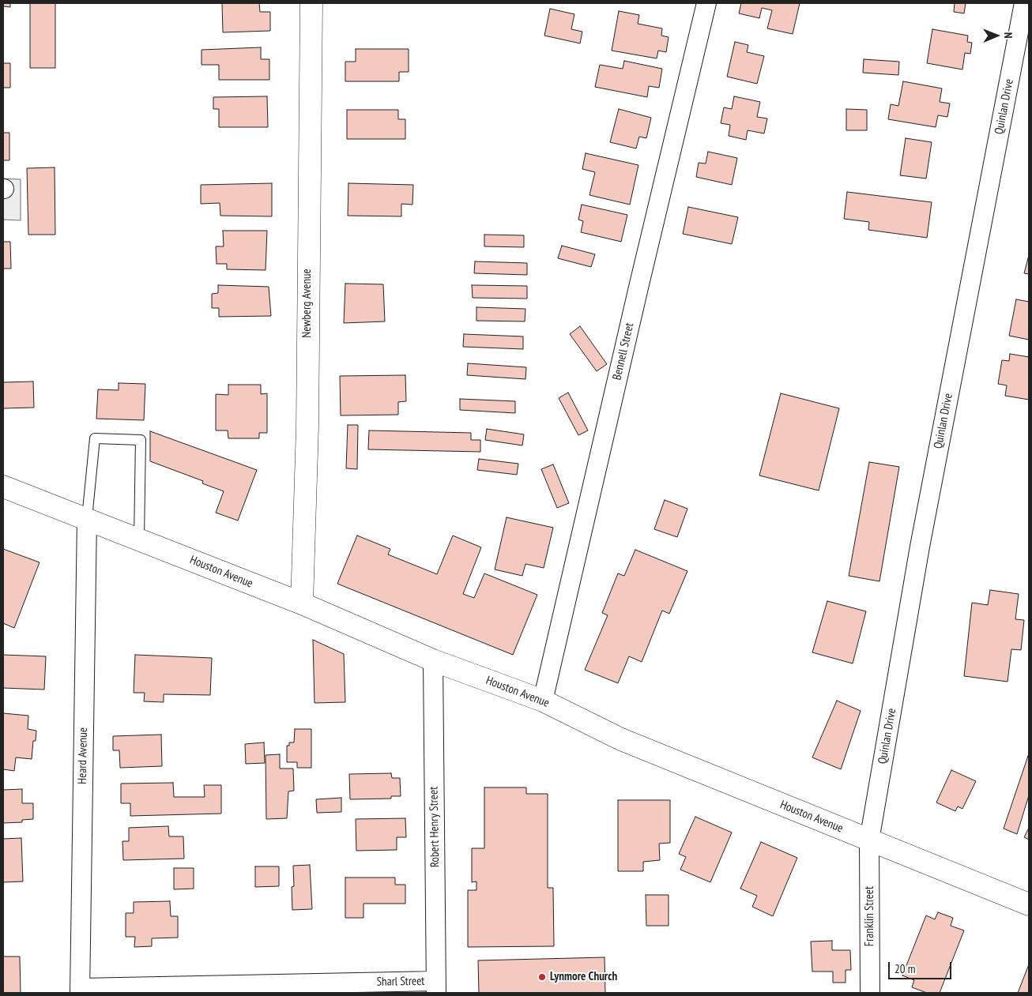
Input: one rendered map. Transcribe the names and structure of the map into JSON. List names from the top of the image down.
{
  "streets": {
    "street": [
      "Quinlan Drive",
      "Newberg Avenue",
      "Bennell Street",
      "Houston Avenue",
      "Heard Avenue",
      "Robert Henry Street",
      "Franklin Street",
      "Sharl Street"
    ]
  },
  "crossings": [
    ["Quinlan Drive", "Houston Avenue"],
    ["Quinlan Drive", "Franklin Street"],
    ["Newberg Avenue", "Houston Avenue"],
    ["Bennell Street", "Houston Avenue"],
    ["Houston Avenue", "Heard Avenue"],
    ["Houston Avenue", "Robert Henry Street"],
    ["Houston Avenue", "Franklin Street"],
    ["Heard Avenue", "Sharl Street"],
    ["Robert Henry Street", "Sharl Street"]
  ],
  "places": ["Lynmore Church"],
  "scale_bar": "20 m",
  "north": "right"
}
